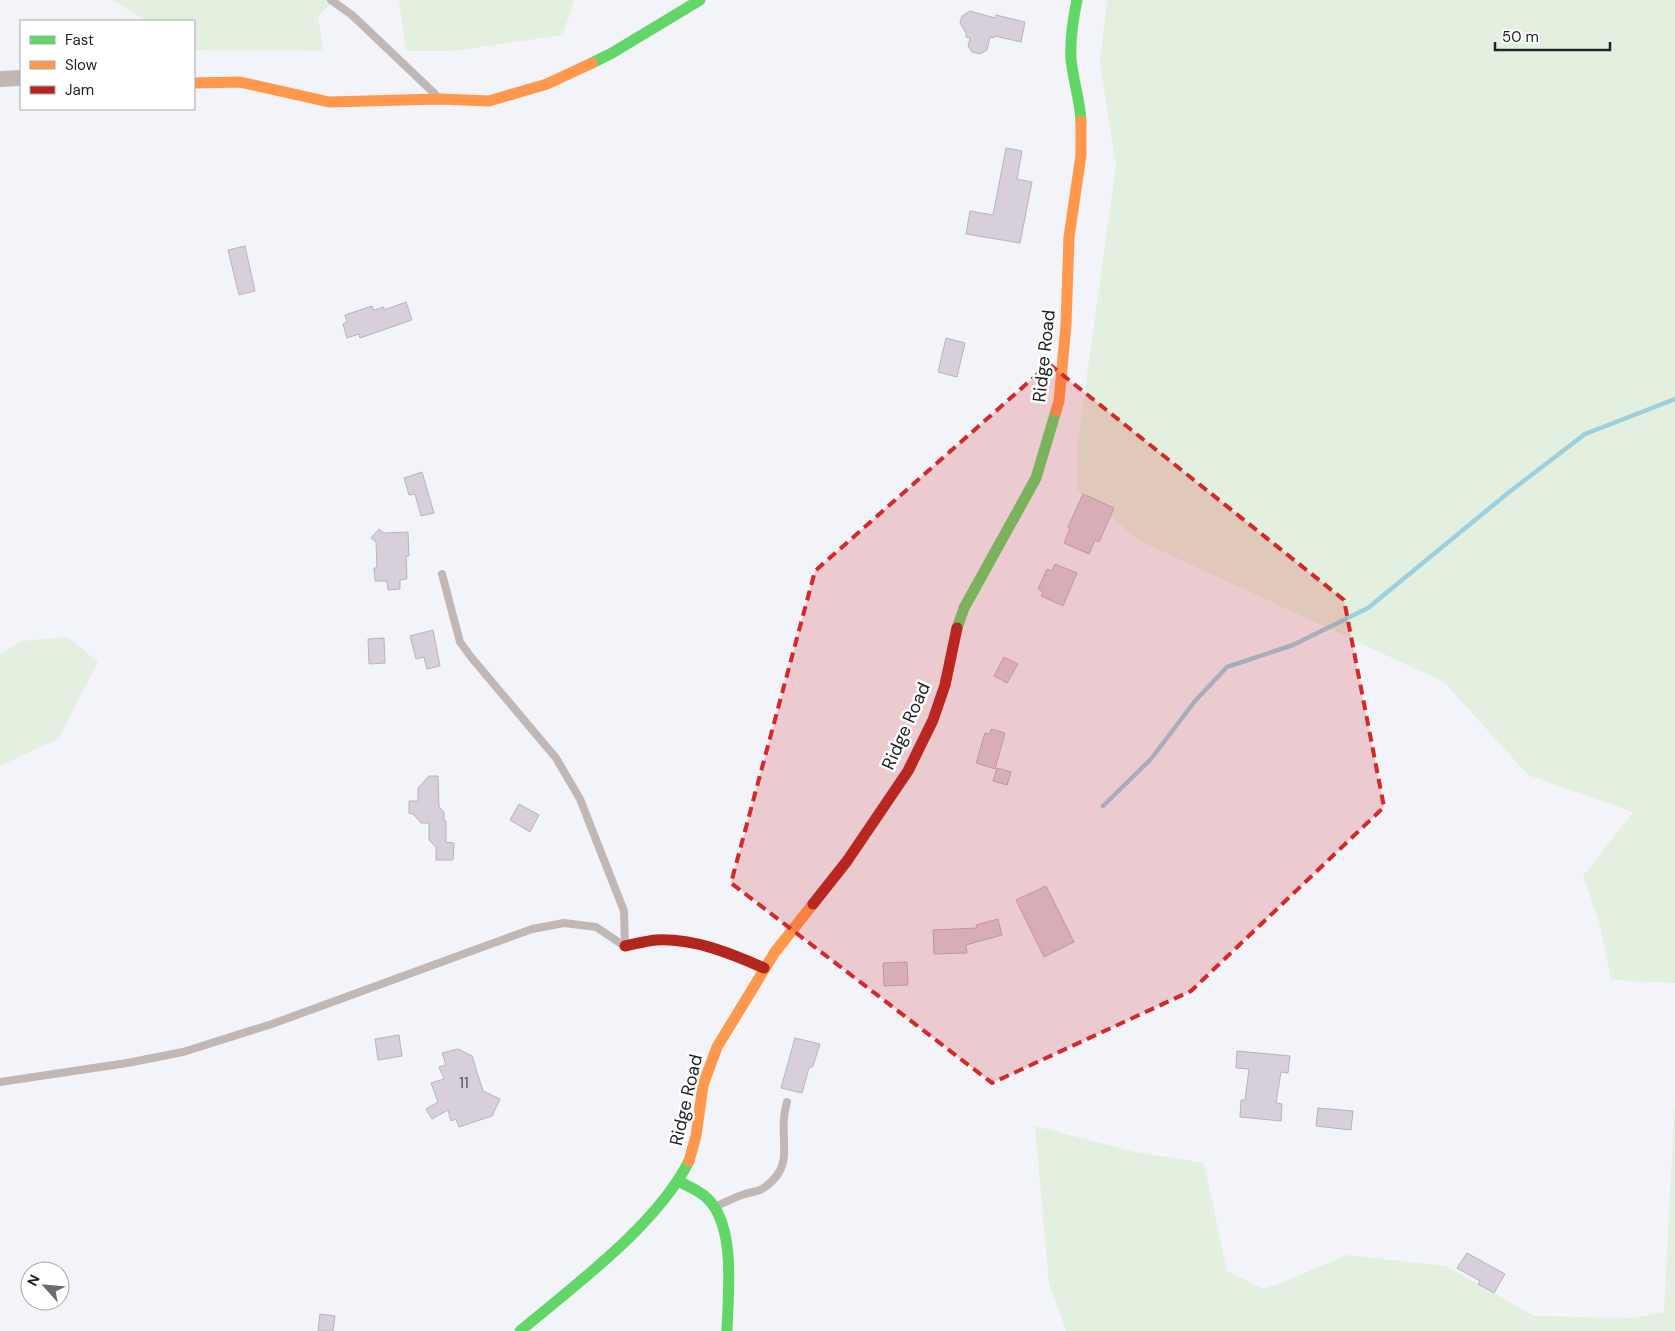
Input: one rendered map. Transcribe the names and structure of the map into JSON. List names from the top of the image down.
{
  "streets": {
    "street": ["Ridge Road"]
  },
  "house_numbers": ["11"],
  "legend": ["Fast", "Slow", "Jam"],
  "scale_bar": "50 m",
  "north": "top left"
}
